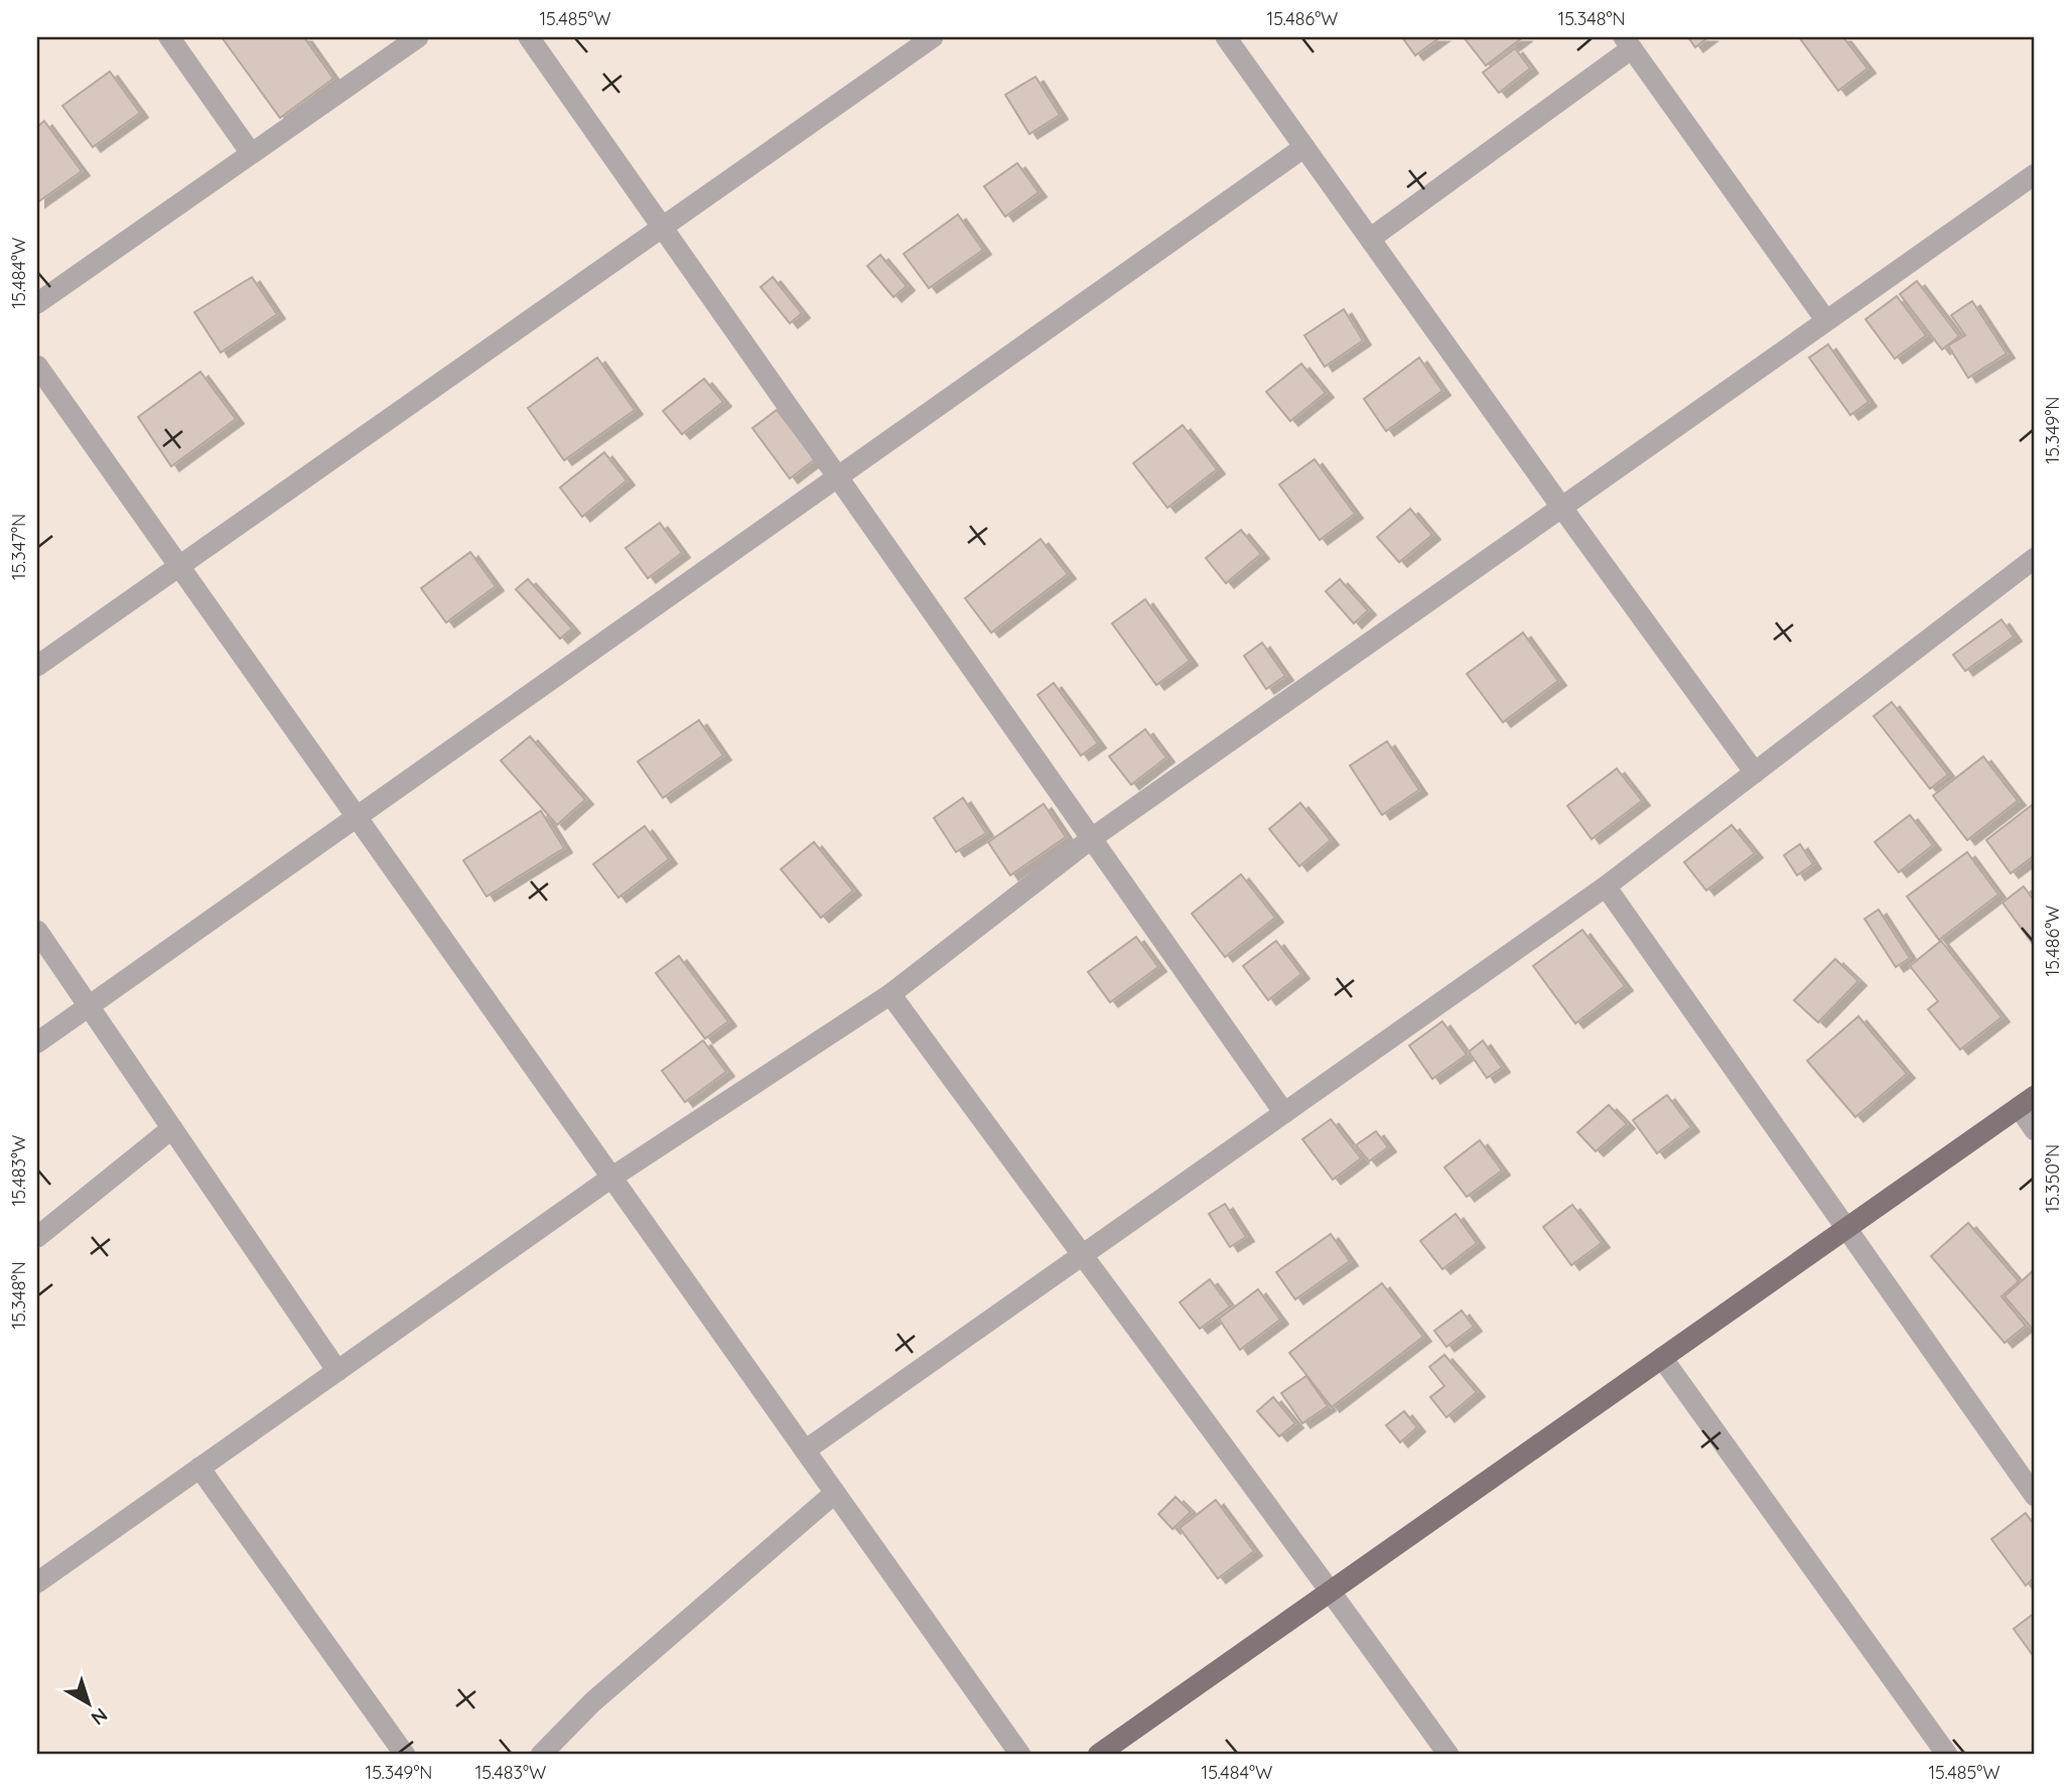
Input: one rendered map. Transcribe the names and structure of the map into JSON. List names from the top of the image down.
{
  "north": "bottom right",
  "coordinates": [
    "15.485°W",
    "15.486°W",
    "15.348°N",
    "15.484°W",
    "15.349°N",
    "15.347°N",
    "15.483°W",
    "15.350°N"
  ]
}
